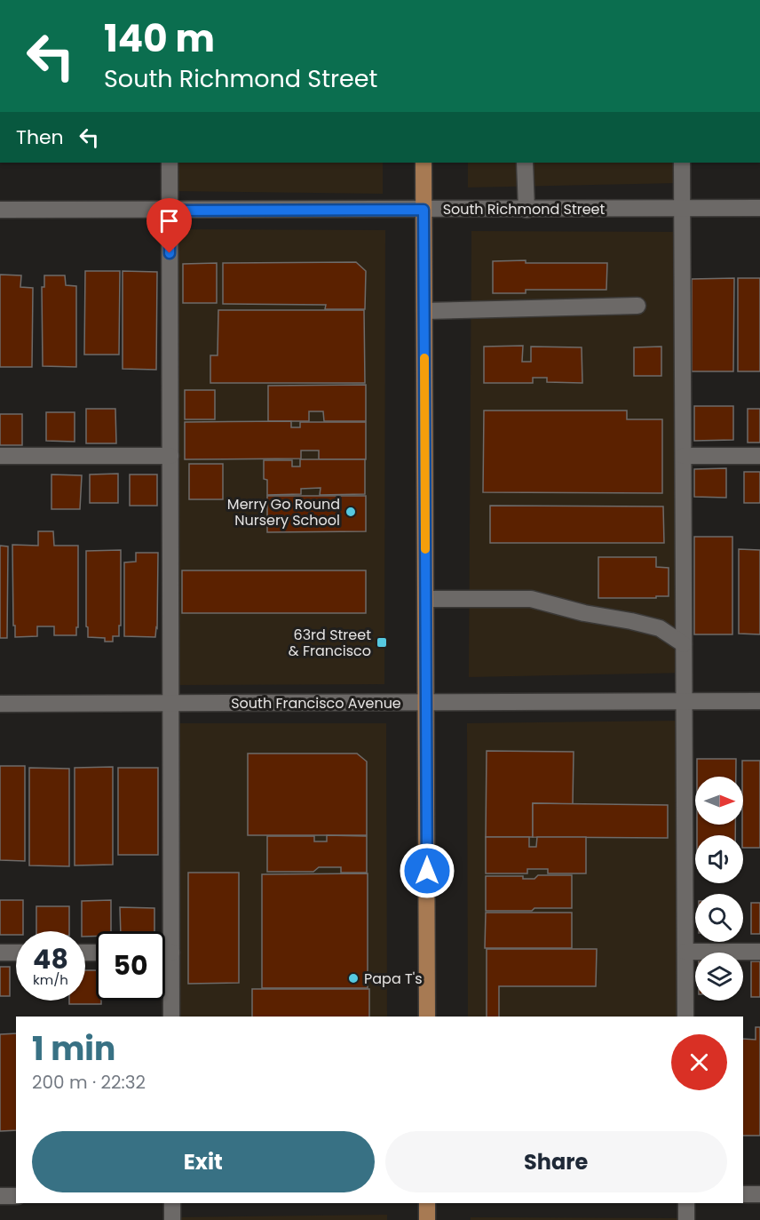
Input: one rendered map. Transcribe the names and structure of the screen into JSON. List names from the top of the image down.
{
  "streets": {
    "street": ["South Richmond Street", "South Francisco Avenue"]
  },
  "places": {
    "other": ["Merry Go Round Nursery School", "Papa T's"],
    "transit": ["63rd Street & Francisco"]
  },
  "north": "right",
  "page": {
    "turn": ["140 m", "South Richmond Street"],
    "then": "Then",
    "speed": "48 km/h",
    "limit": "50",
    "heading": ["1 min", "200 m · 22:32"],
    "buttons": ["Exit", "Share"]
  }
}
